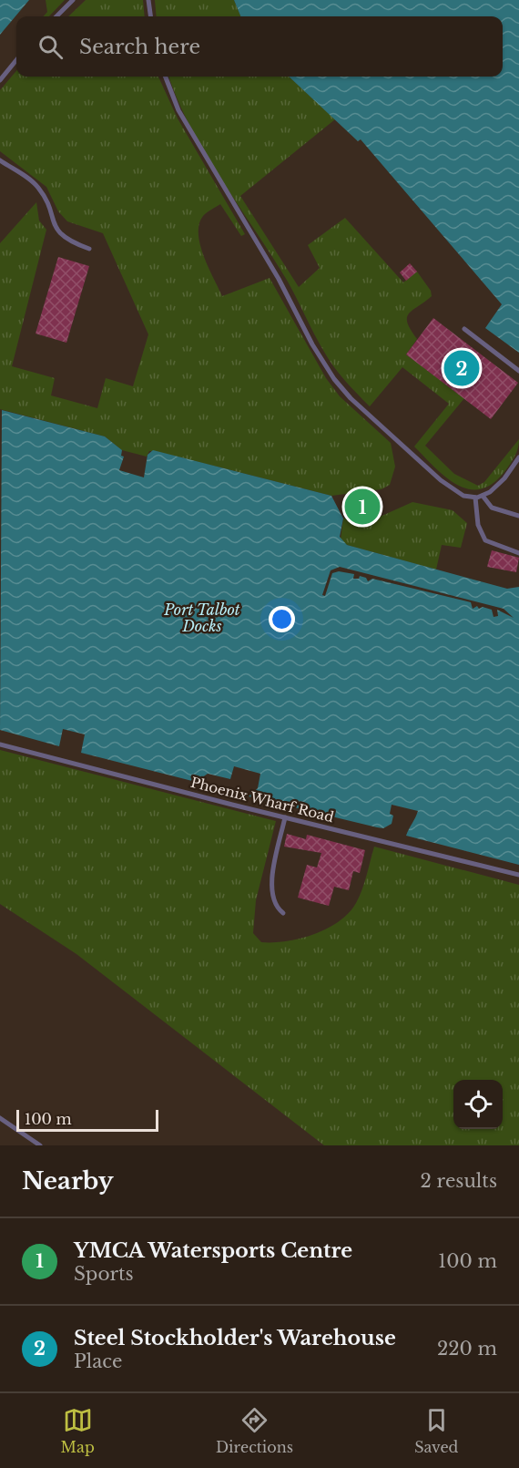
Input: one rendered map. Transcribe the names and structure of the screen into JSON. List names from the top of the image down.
{
  "streets": {
    "lane": ["Phoenix Wharf Road"]
  },
  "water": ["Port Talbot Docks"],
  "scale_bar": "100 m",
  "page": {
    "search": "Search here",
    "pins": ["2", "1"],
    "scale": "100 m",
    "heading": ["Nearby", "2 results"],
    "list": [
      {
        "mark": "1",
        "name": "YMCA Watersports Centre",
        "note": "Sports",
        "value": "100 m"
      },
      {
        "mark": "2",
        "name": "Steel Stockholder's Warehouse",
        "note": "Place",
        "value": "220 m"
      }
    ],
    "nav": ["Map", "Directions", "Saved"]
  }
}
